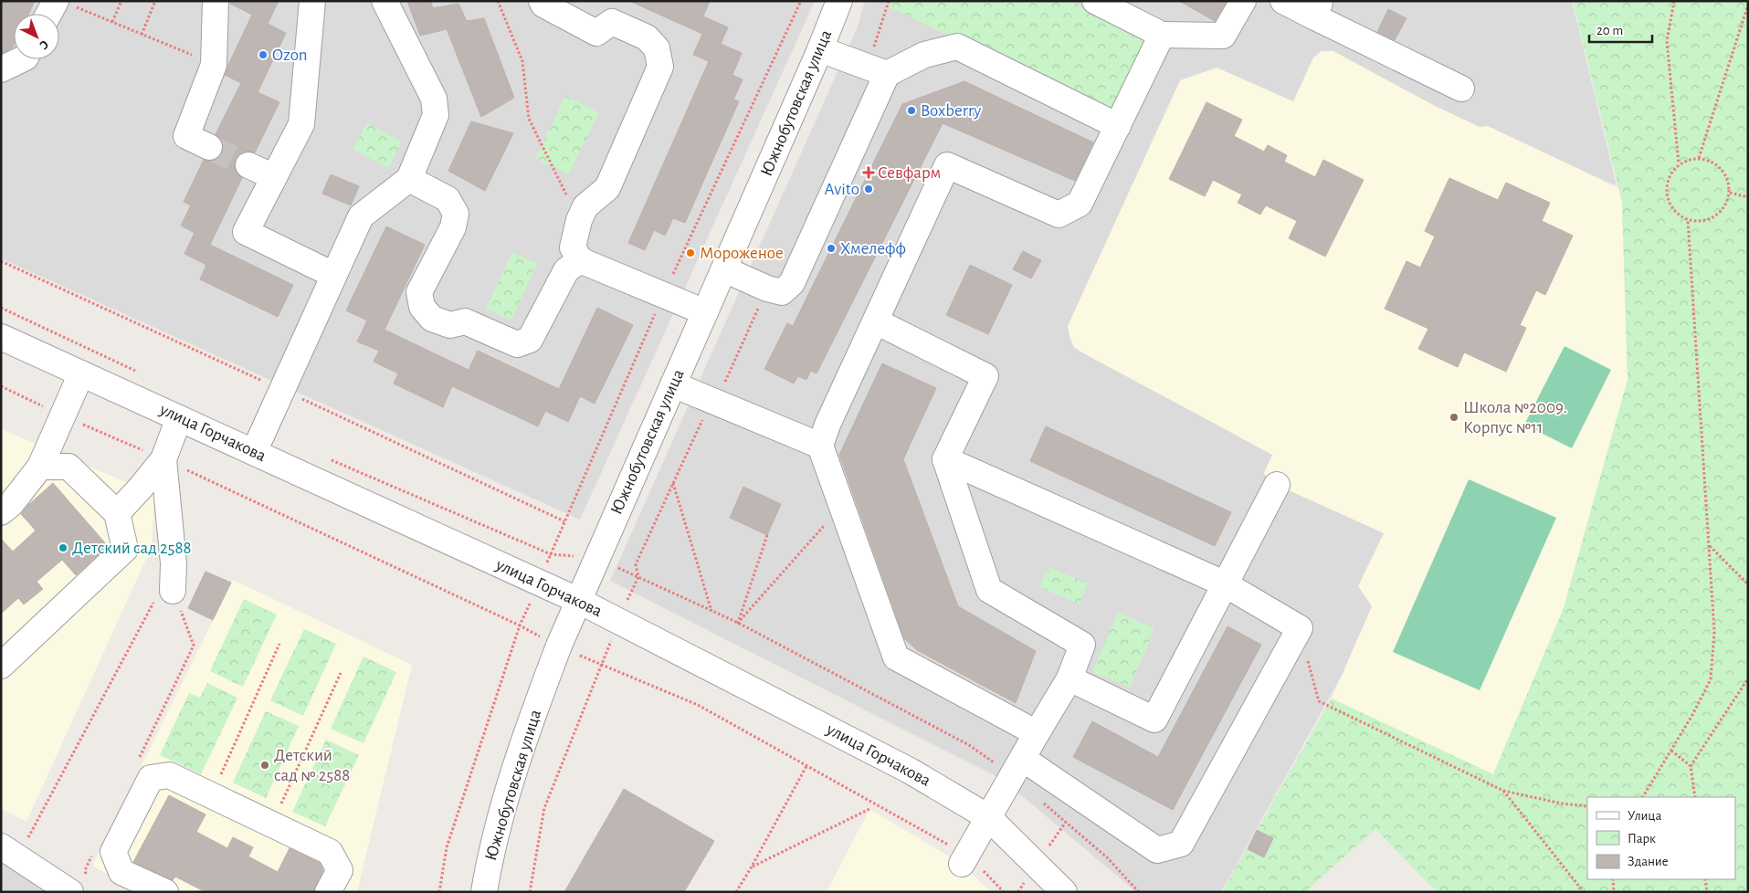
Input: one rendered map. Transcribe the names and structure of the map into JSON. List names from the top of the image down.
{
  "streets": {
    "street": ["Южнобутовская улица", "улица Горчакова"]
  },
  "crossings": [
    ["Южнобутовская улица", "улица Горчакова"]
  ],
  "places": {
    "other": [
      "Ozon",
      "Boxberry",
      "Avito",
      "Хмелефф",
      "Мороженое",
      "Школа №2009. Корпус №11",
      "Детский сад 2588",
      "Детский сад № 2588"
    ],
    "health": ["Севфарм"]
  },
  "legend": ["Улица", "Парк", "Здание"],
  "scale_bar": "20 m",
  "north": "bottom right"
}
